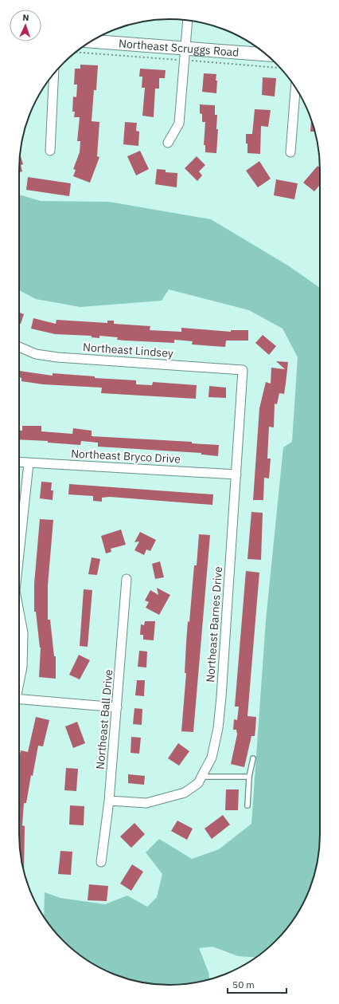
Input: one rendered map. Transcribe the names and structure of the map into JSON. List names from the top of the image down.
{
  "streets": {
    "street": [
      "Northeast Scruggs Road",
      "Northeast Lindsey",
      "Northeast Bryco Drive",
      "Northeast Barnes Drive",
      "Northeast Ball Drive"
    ]
  },
  "crossings": [
    ["Northeast Lindsey", "Northeast Barnes Drive"],
    ["Northeast Bryco Drive", "Northeast Barnes Drive"],
    ["Northeast Barnes Drive", "Northeast Ball Drive"]
  ],
  "scale_bar": "50 m",
  "north": "top"
}
